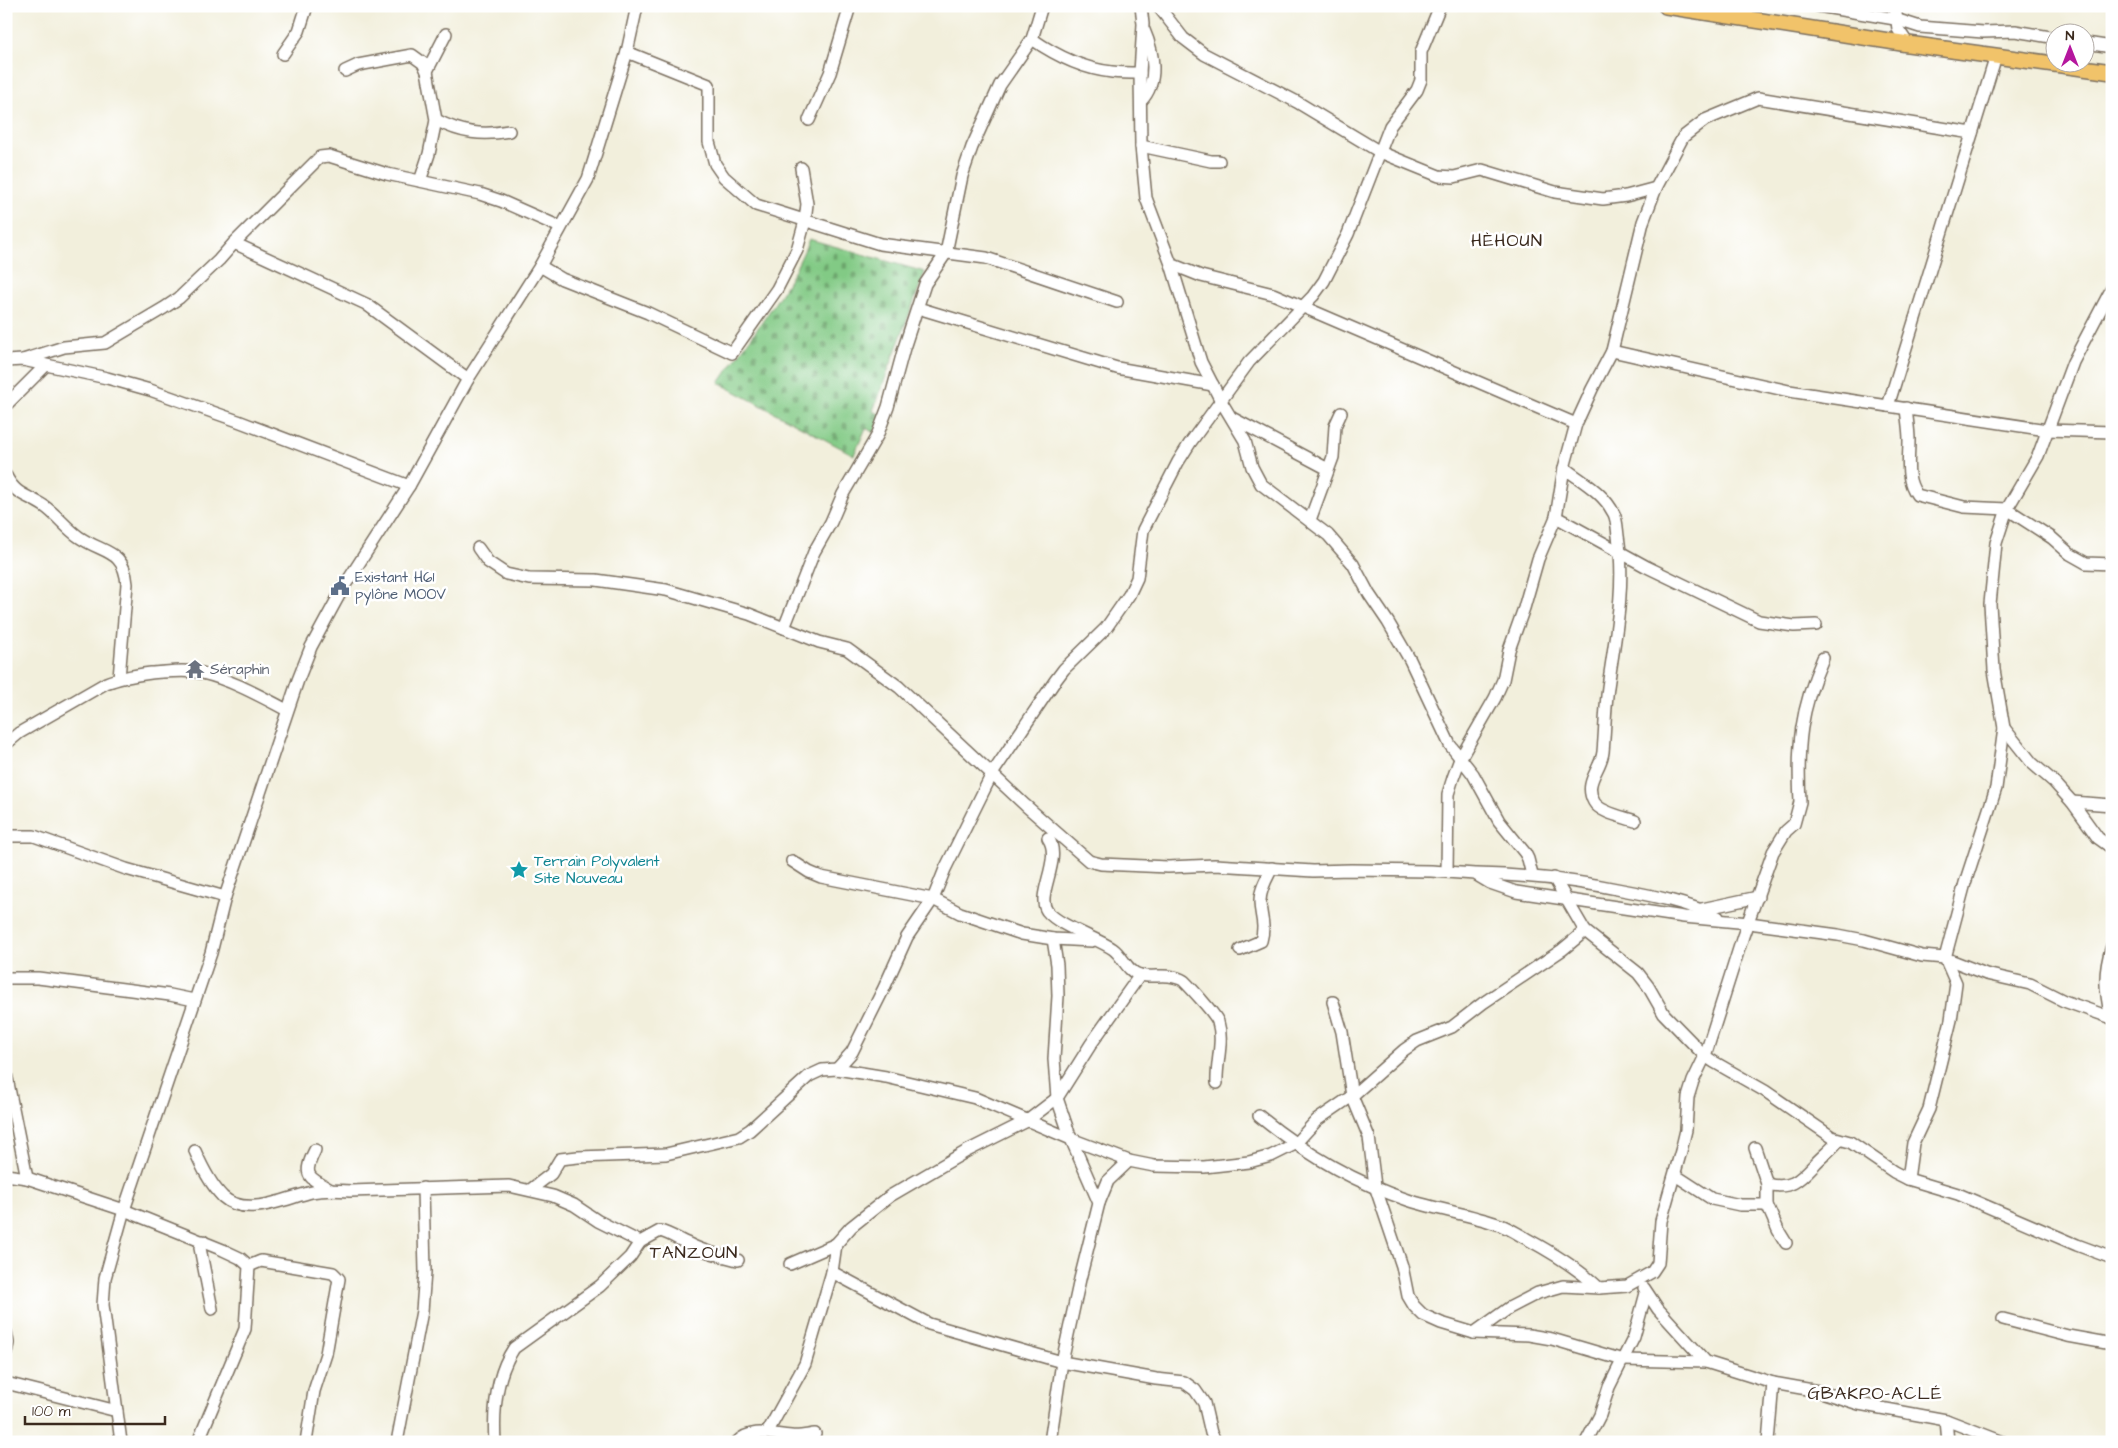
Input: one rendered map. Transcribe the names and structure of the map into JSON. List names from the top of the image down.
{
  "districts": ["HÈHOUN", "TANZOUN", "GBAKPO-ACLÉ"],
  "places": {
    "public building": ["Existant H61 pylône MOOV"],
    "temple": ["Séraphin"],
    "place": ["Terrain Polyvalent Site Nouveau"]
  },
  "scale_bar": "100 m",
  "north": "top"
}
